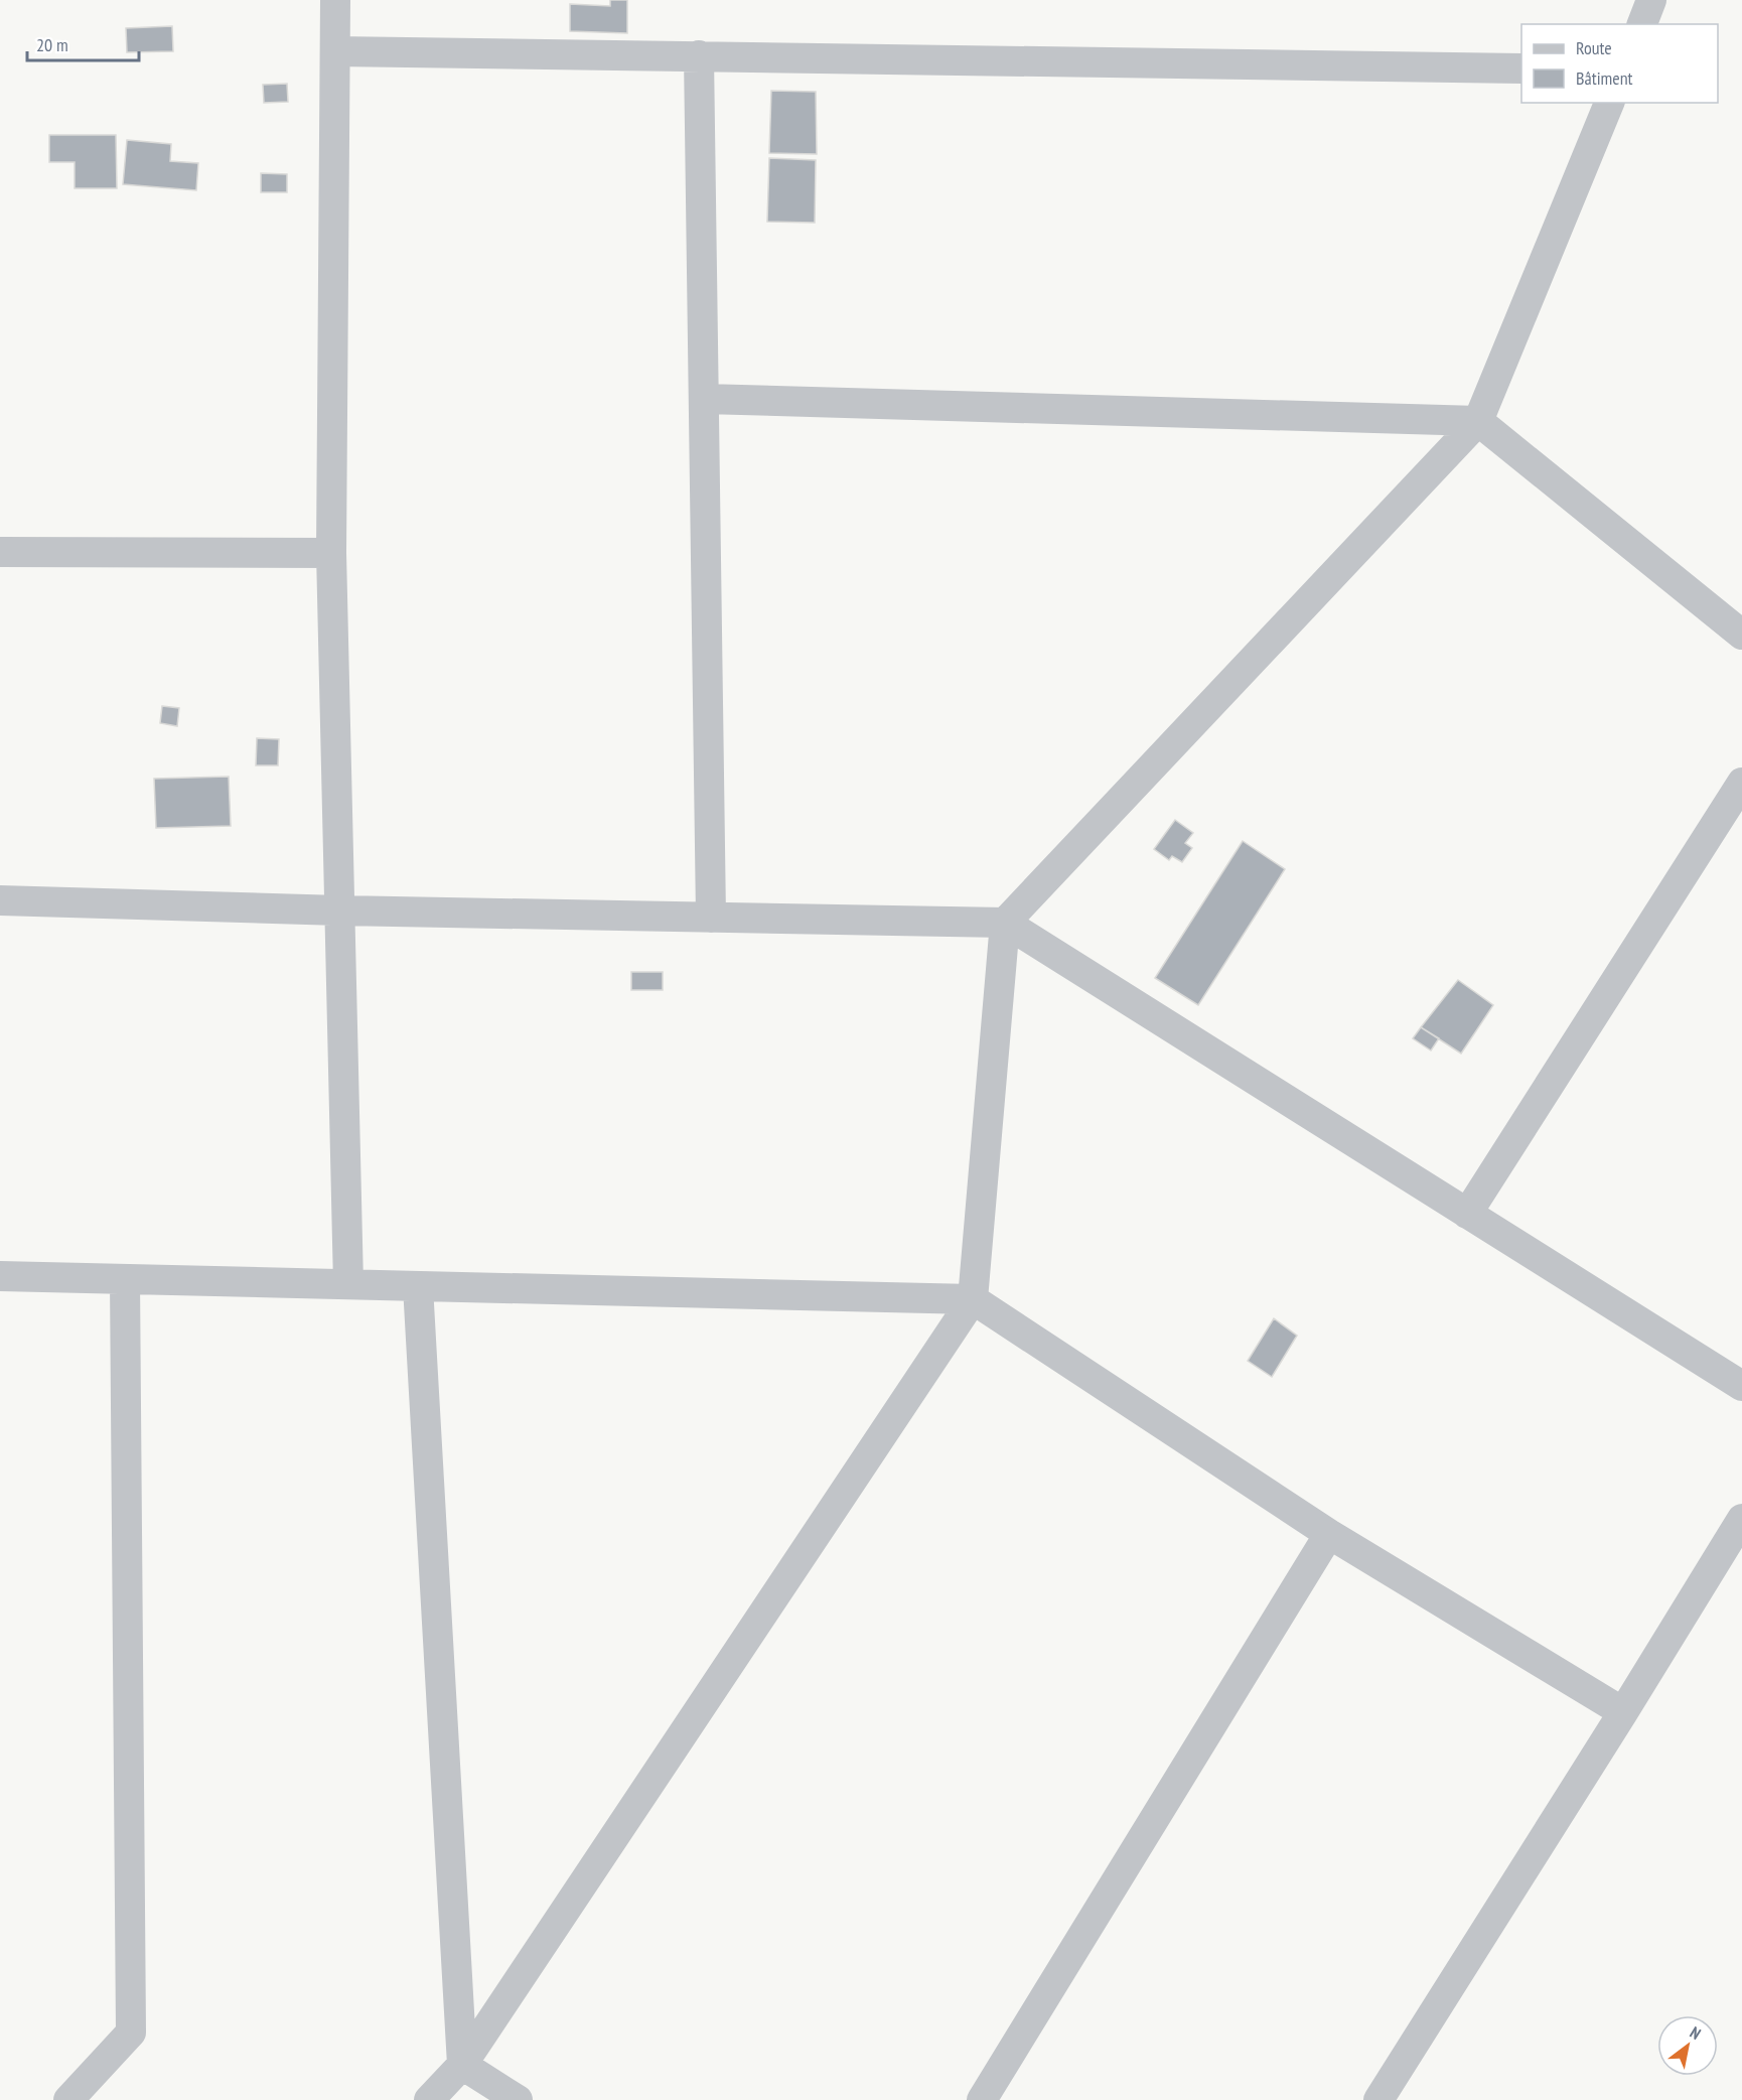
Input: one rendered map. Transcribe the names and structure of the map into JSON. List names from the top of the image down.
{
  "legend": ["Route", "Bâtiment"],
  "scale_bar": "20 m",
  "north": "top right"
}
